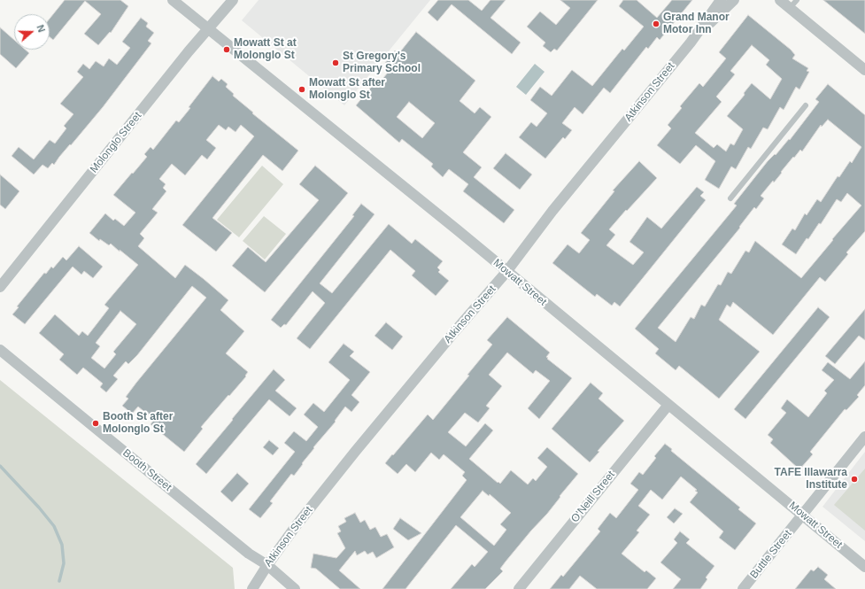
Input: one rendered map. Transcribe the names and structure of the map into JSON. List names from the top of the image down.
{
  "streets": {
    "street": [
      "Atkinson Street",
      "Molonglo Street",
      "Mowatt Street",
      "Booth Street",
      "O'Neill Street",
      "Buttle Street"
    ]
  },
  "crossings": [
    ["Atkinson Street", "Mowatt Street"],
    ["Atkinson Street", "Booth Street"],
    ["Molonglo Street", "Mowatt Street"],
    ["Mowatt Street", "O'Neill Street"],
    ["Mowatt Street", "Buttle Street"]
  ],
  "places": [
    "Grand Manor Motor Inn",
    "Mowatt St at Molonglo St",
    "St Gregory's Primary School",
    "Mowatt St after Molonglo St",
    "Booth St after Molonglo St",
    "TAFE Illawarra Institute"
  ],
  "north": "right"
}
